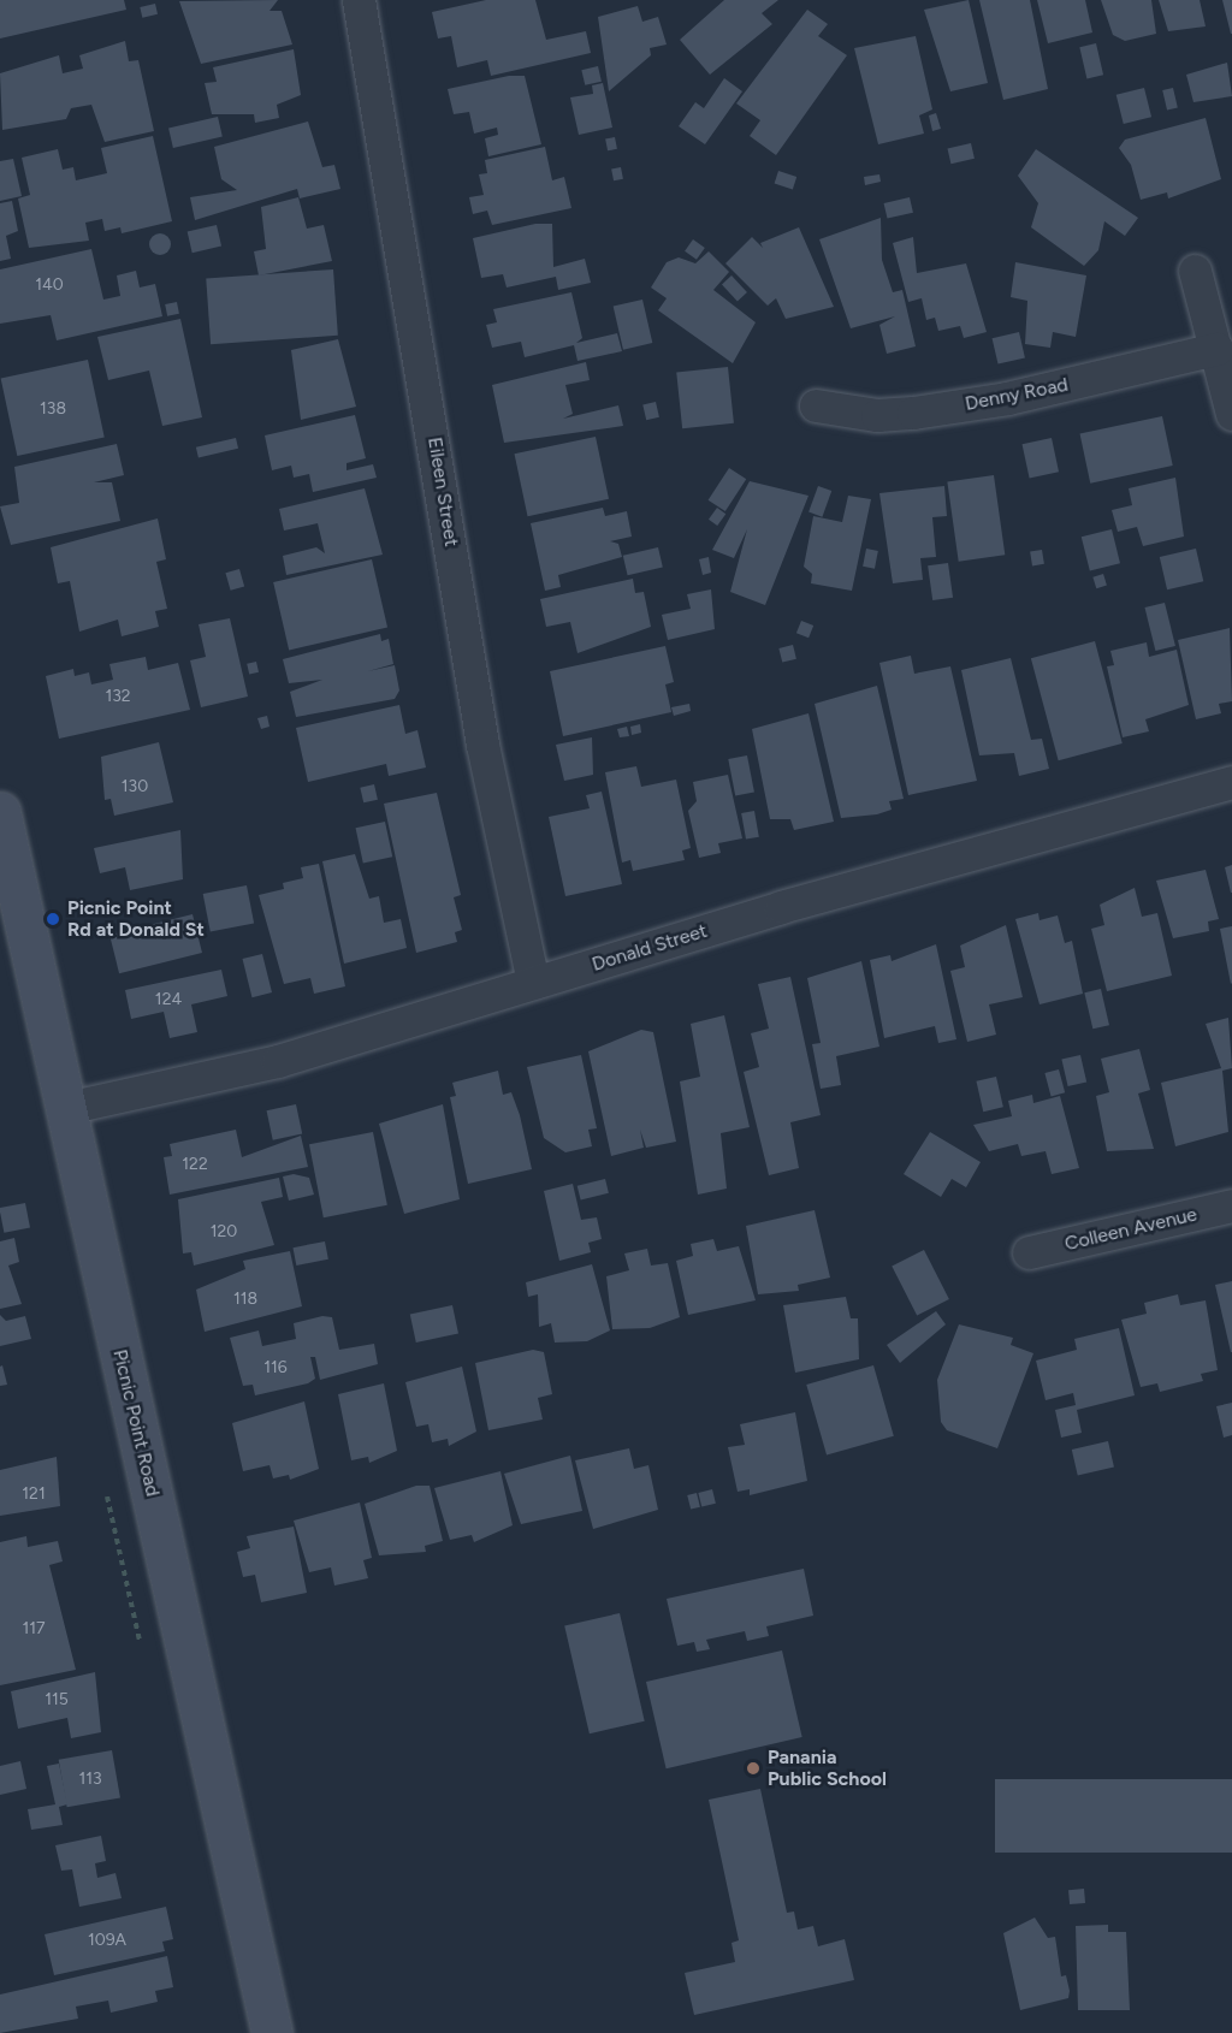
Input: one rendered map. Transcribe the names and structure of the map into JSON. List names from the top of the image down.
{
  "streets": {
    "street": [
      "Denny Road",
      "Eileen Street",
      "Donald Street",
      "Colleen Avenue",
      "Picnic Point Road"
    ]
  },
  "crossings": [
    ["Eileen Street", "Donald Street"],
    ["Donald Street", "Picnic Point Road"]
  ],
  "places": ["Picnic Point Rd at Donald St", "Panania Public School"],
  "house_numbers": [
    "140",
    "138",
    "132",
    "130",
    "124",
    "122",
    "120",
    "118",
    "116",
    "121",
    "117",
    "115",
    "113",
    "109A"
  ]
}
